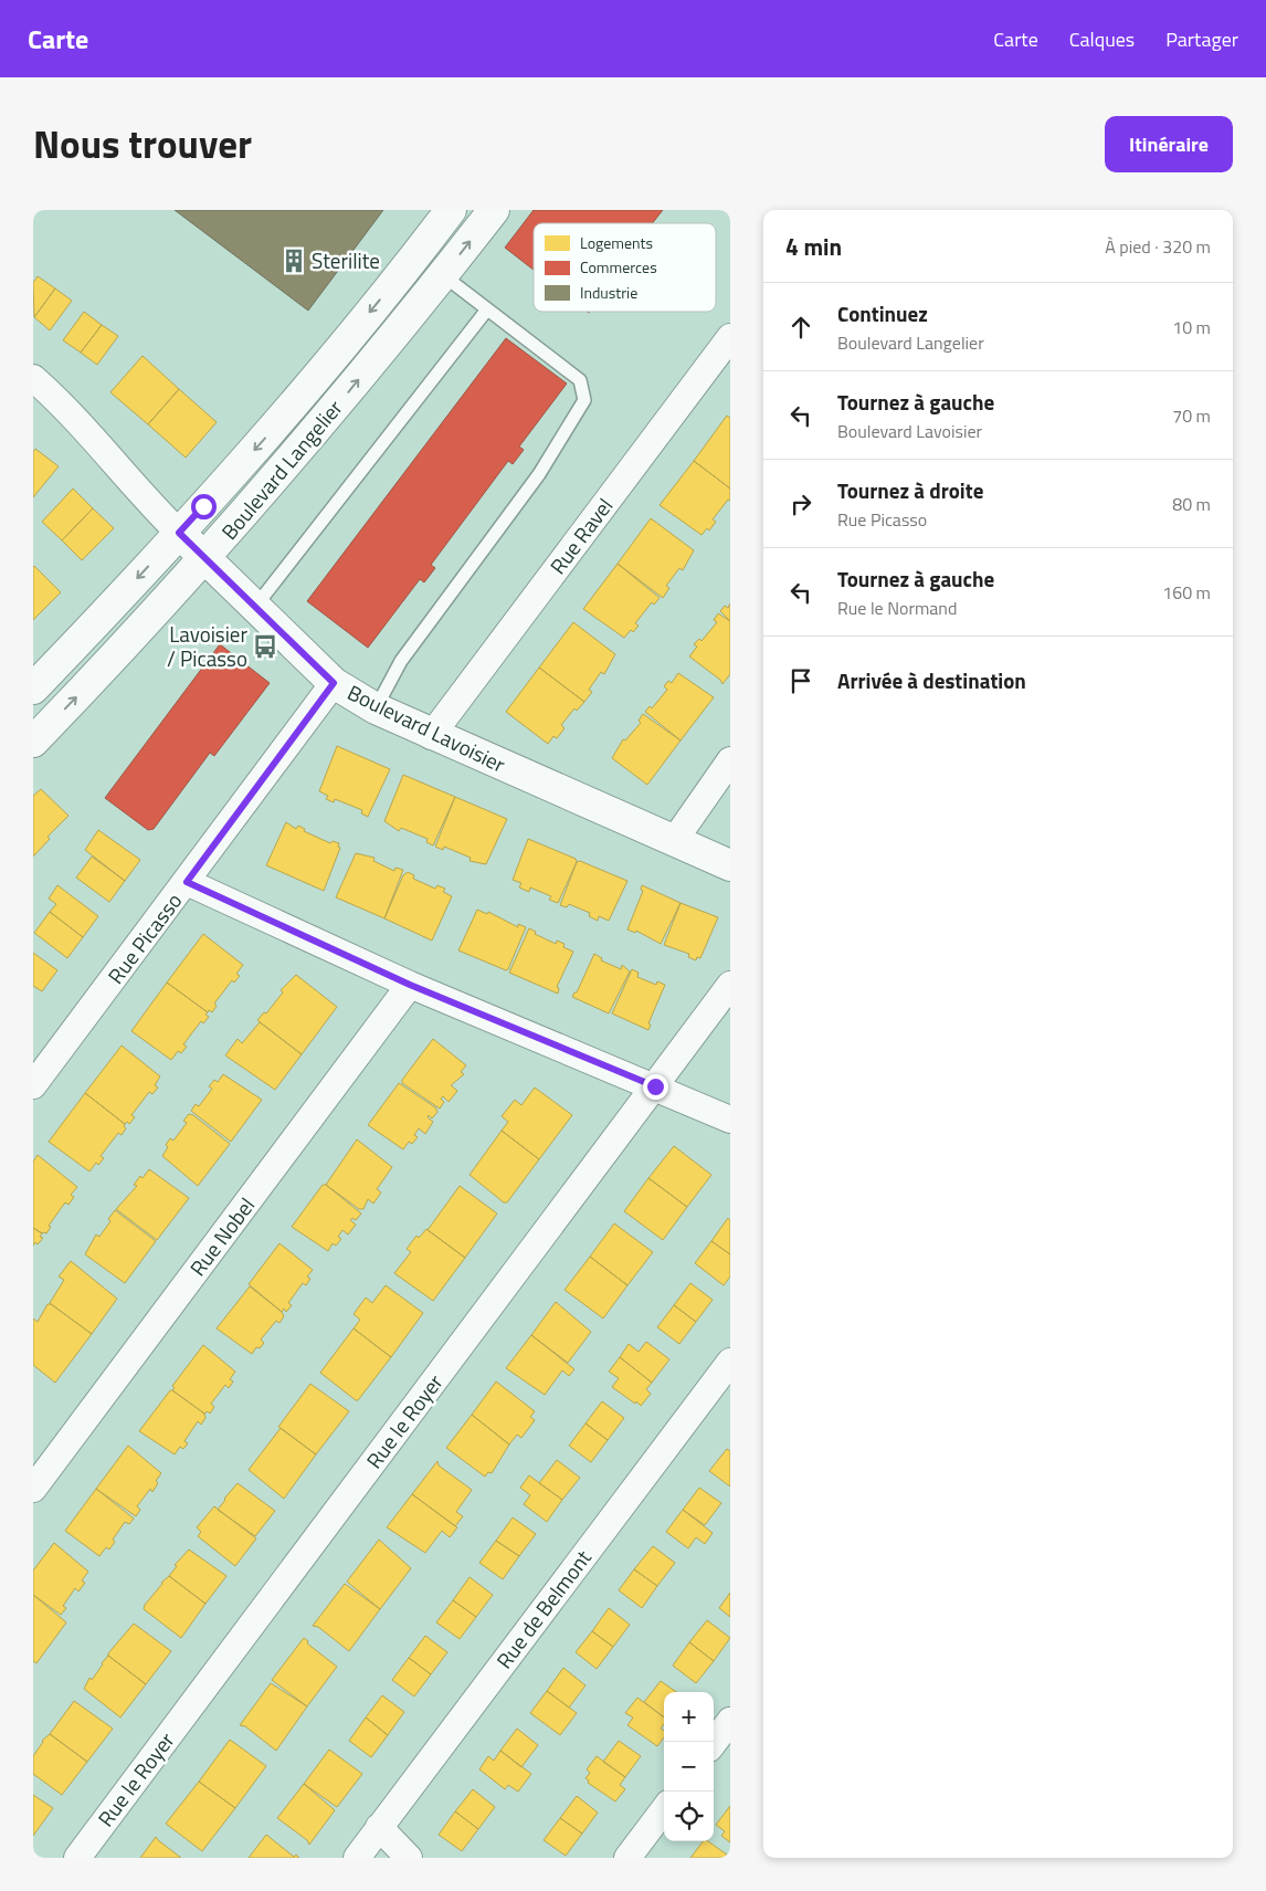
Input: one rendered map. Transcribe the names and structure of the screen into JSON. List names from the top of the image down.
{
  "streets": {
    "main road": ["Boulevard Langelier", "Boulevard Lavoisier"],
    "street": [
      "Rue Ravel",
      "Rue Picasso",
      "Rue Nobel",
      "Rue le Royer",
      "Rue de Belmont"
    ]
  },
  "crossings": [
    ["Boulevard Langelier", "Boulevard Lavoisier"],
    ["Rue Ravel", "Boulevard Lavoisier"],
    ["Boulevard Lavoisier", "Rue Picasso"]
  ],
  "places": {
    "building": ["Sterilite"],
    "bus stop": ["Lavoisier / Picasso"]
  },
  "legend": ["Logements", "Commerces", "Industrie"],
  "page": {
    "header": "Carte",
    "nav": ["Carte", "Calques", "Partager"],
    "title": "Nous trouver",
    "buttons": "Itinéraire",
    "heading": ["4 min", "À pied · 320 m"],
    "list": [
      ["Continuez", "Boulevard Langelier", "10 m"],
      ["Tournez à gauche", "Boulevard Lavoisier", "70 m"],
      ["Tournez à droite", "Rue Picasso", "80 m"],
      ["Tournez à gauche", "Rue le Normand", "160 m"],
      "Arrivée à destination"
    ],
    "map_buttons": ["+", "−"]
  }
}
